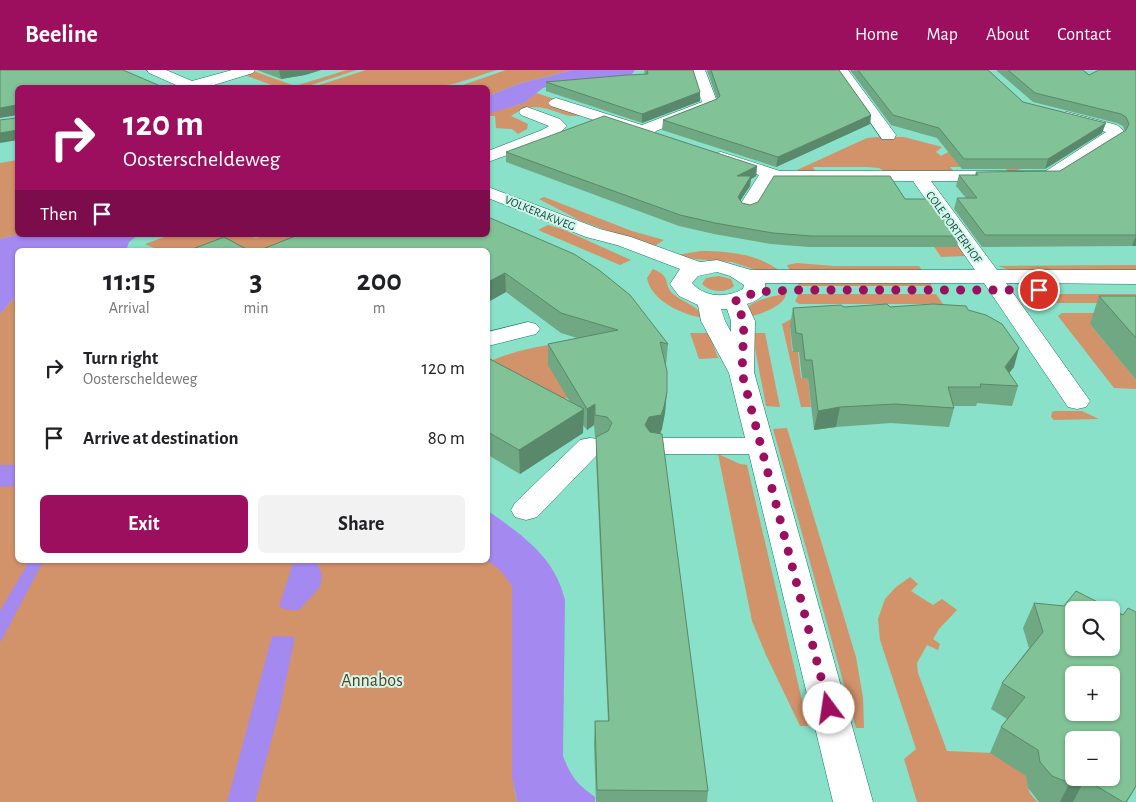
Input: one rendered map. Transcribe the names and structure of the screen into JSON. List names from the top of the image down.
{
  "streets": {
    "street": ["VOLKERAKWEG", "COLE PORTERHOF"]
  },
  "parks": ["Annabos"],
  "page": {
    "header": "Beeline",
    "nav": [
      "Home",
      "Map",
      "About",
      "Contact"
    ],
    "turn": ["120 m", "Oosterscheldeweg"],
    "then": "Then",
    "eta": [
      "11:15",
      "Arrival",
      "3",
      "min",
      "200",
      "m"
    ],
    "list": [
      {
        "name": "Turn right",
        "note": "Oosterscheldeweg",
        "value": "120 m"
      },
      {
        "name": "Arrive at destination",
        "value": "80 m"
      }
    ],
    "buttons": ["Exit", "Share"],
    "map_buttons": ["+", "−"]
  }
}
